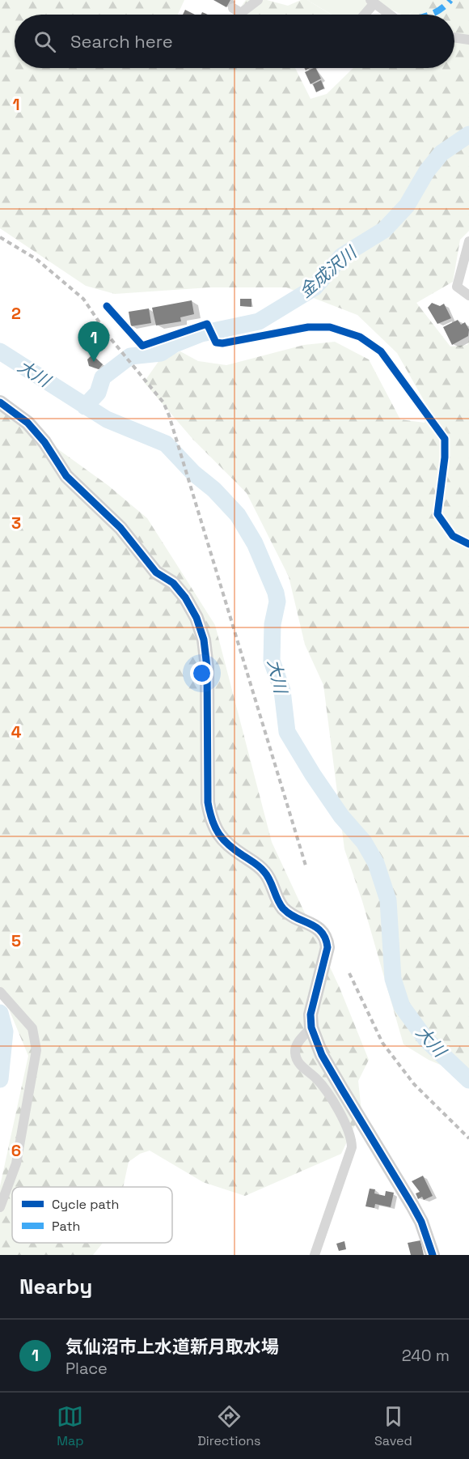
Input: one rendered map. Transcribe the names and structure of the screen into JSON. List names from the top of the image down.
{
  "water": ["金成沢川", "大川"],
  "legend": ["Cycle path", "Path"],
  "page": {
    "search": "Search here",
    "pins": "1",
    "heading": "Nearby",
    "list": [
      {
        "mark": "1",
        "name": "気仙沼市上水道新月取水場",
        "note": "Place",
        "value": "240 m"
      }
    ],
    "nav": ["Map", "Directions", "Saved"]
  },
  "grid": {
    "rows": [
      "1",
      "2",
      "3",
      "4",
      "5",
      "6"
    ]
  }
}
